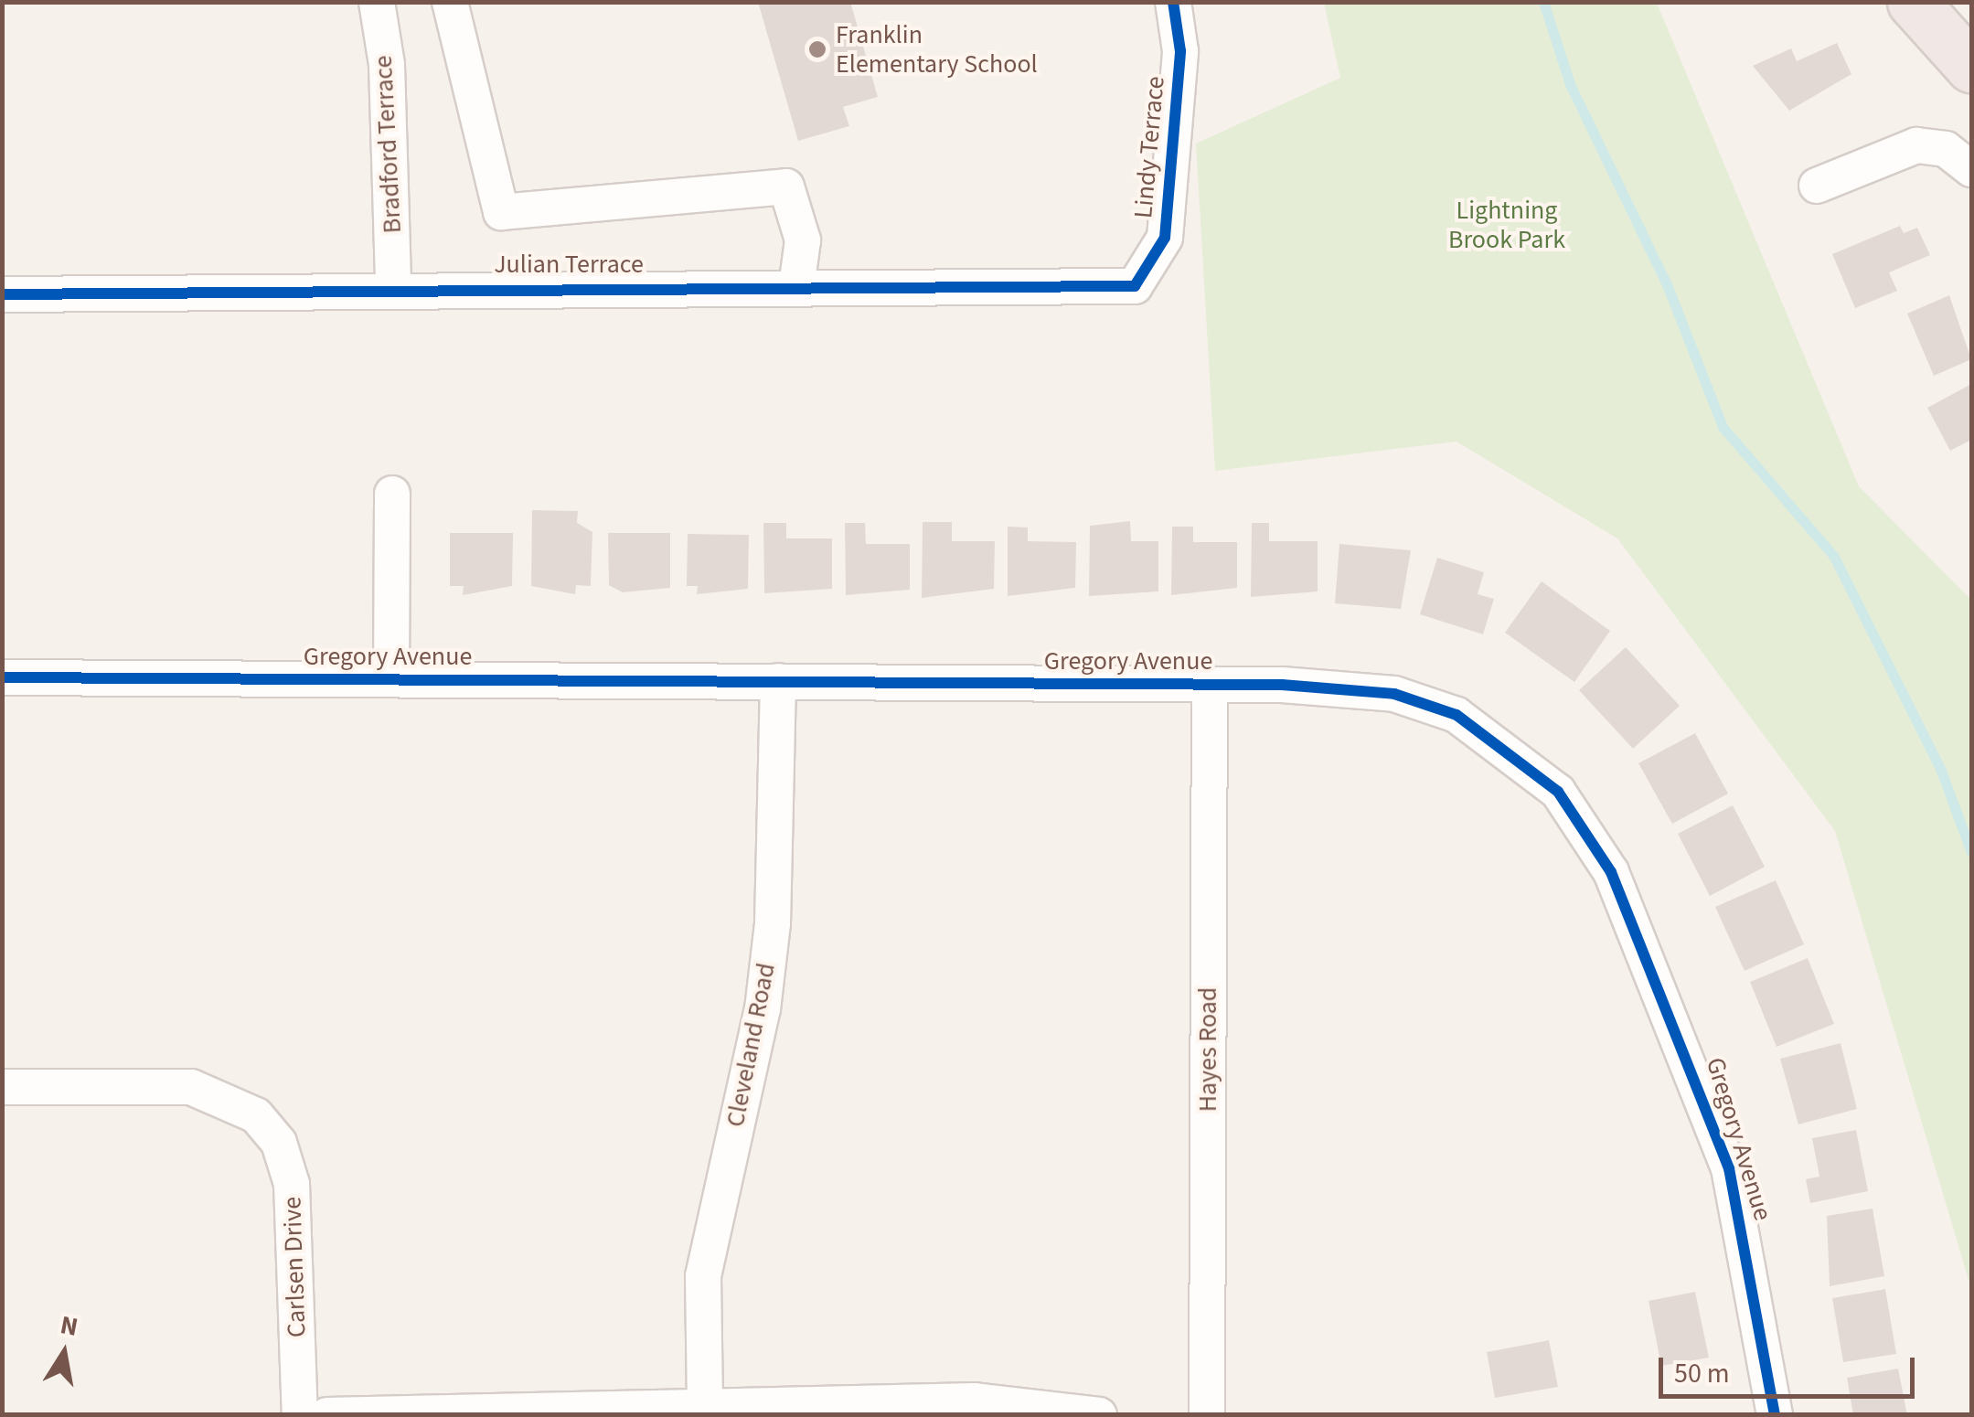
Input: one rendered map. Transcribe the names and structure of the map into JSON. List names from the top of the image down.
{
  "streets": {
    "street": [
      "Bradford Terrace",
      "Lindy Terrace",
      "Julian Terrace",
      "Gregory Avenue",
      "Cleveland Road",
      "Hayes Road",
      "Carlsen Drive"
    ]
  },
  "crossings": [
    ["Bradford Terrace", "Julian Terrace"],
    ["Lindy Terrace", "Julian Terrace"],
    ["Gregory Avenue", "Cleveland Road"],
    ["Gregory Avenue", "Hayes Road"]
  ],
  "parks": ["Lightning Brook Park"],
  "places": ["Franklin Elementary School"],
  "scale_bar": "50 m",
  "north": "top"
}
